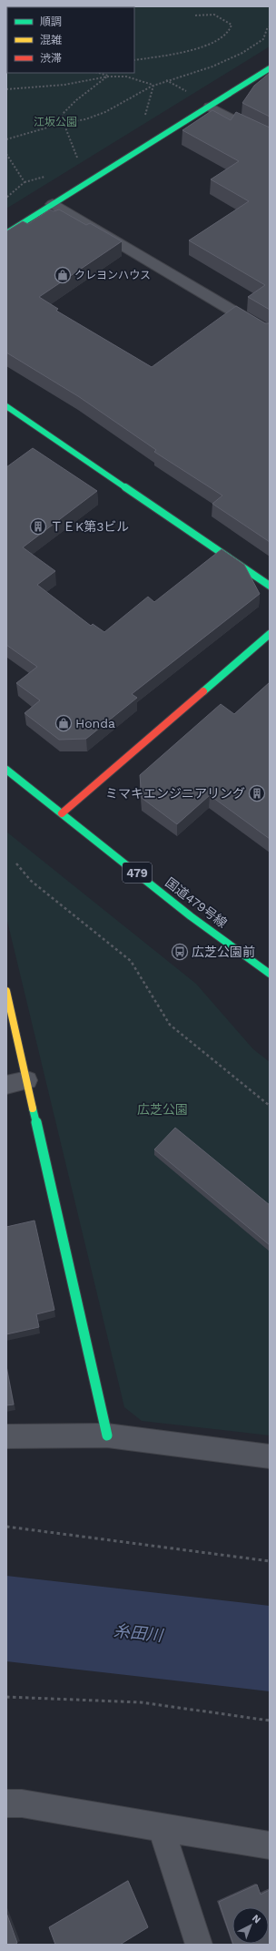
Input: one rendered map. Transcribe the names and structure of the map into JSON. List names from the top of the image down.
{
  "streets": {
    "main road": ["479", "国道479号線"]
  },
  "water": ["糸田川"],
  "parks": ["江坂公園", "広芝公園"],
  "places": {
    "shop": ["クレヨンハウス", "Honda"],
    "building": ["ＴＥK第3ビル", "ミマキエンジニアリング"],
    "bus stop": ["広芝公園前"]
  },
  "legend": ["順調", "混雑", "渋滞"],
  "north": "top right"
}
